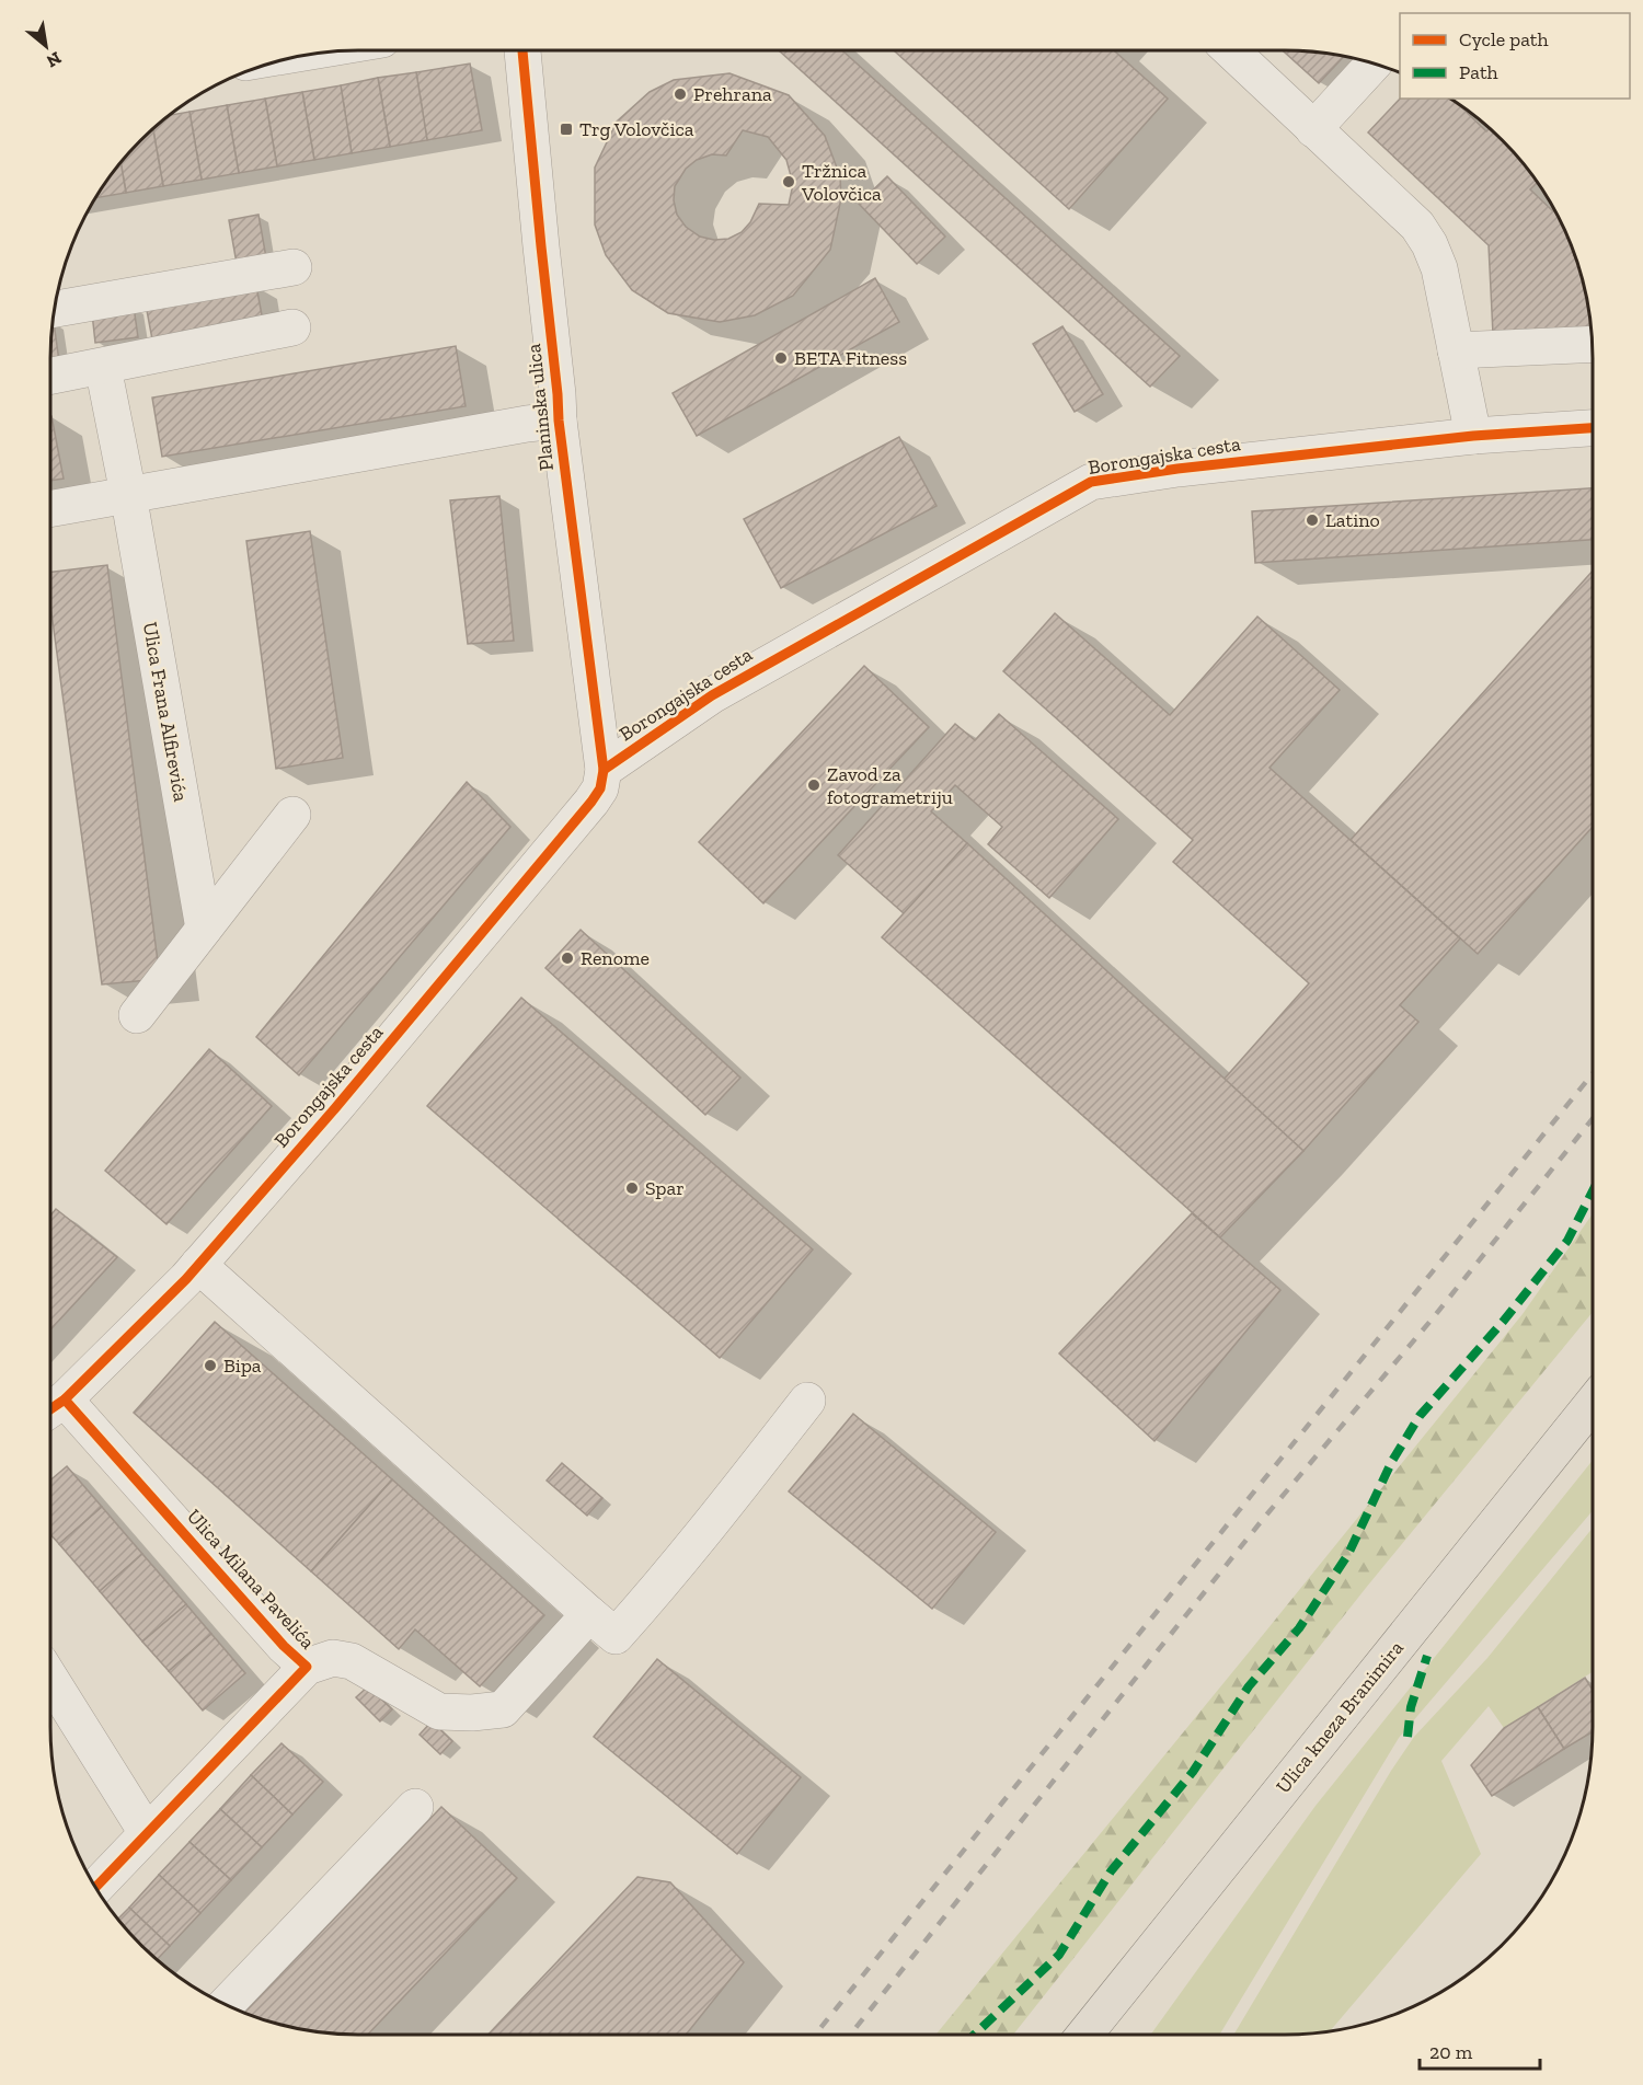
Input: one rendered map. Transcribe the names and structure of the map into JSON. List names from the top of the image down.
{
  "streets": {
    "main road": ["Ulica kneza Branimira"],
    "street": [
      "Planinska ulica",
      "Borongajska cesta",
      "Ulica Frana Alfirevića",
      "Ulica Milana Pavelića"
    ]
  },
  "crossings": [
    ["Planinska ulica", "Borongajska cesta"],
    ["Borongajska cesta", "Ulica Milana Pavelića"]
  ],
  "places": {
    "other": [
      "Prehrana",
      "Tržnica Volovčica",
      "BETA Fitness",
      "Latino",
      "Zavod za fotogrametriju",
      "Renome",
      "Spar",
      "Bipa"
    ],
    "transit": ["Trg Volovčica"]
  },
  "legend": ["Cycle path", "Path"],
  "scale_bar": "20 m",
  "north": "bottom right"
}
